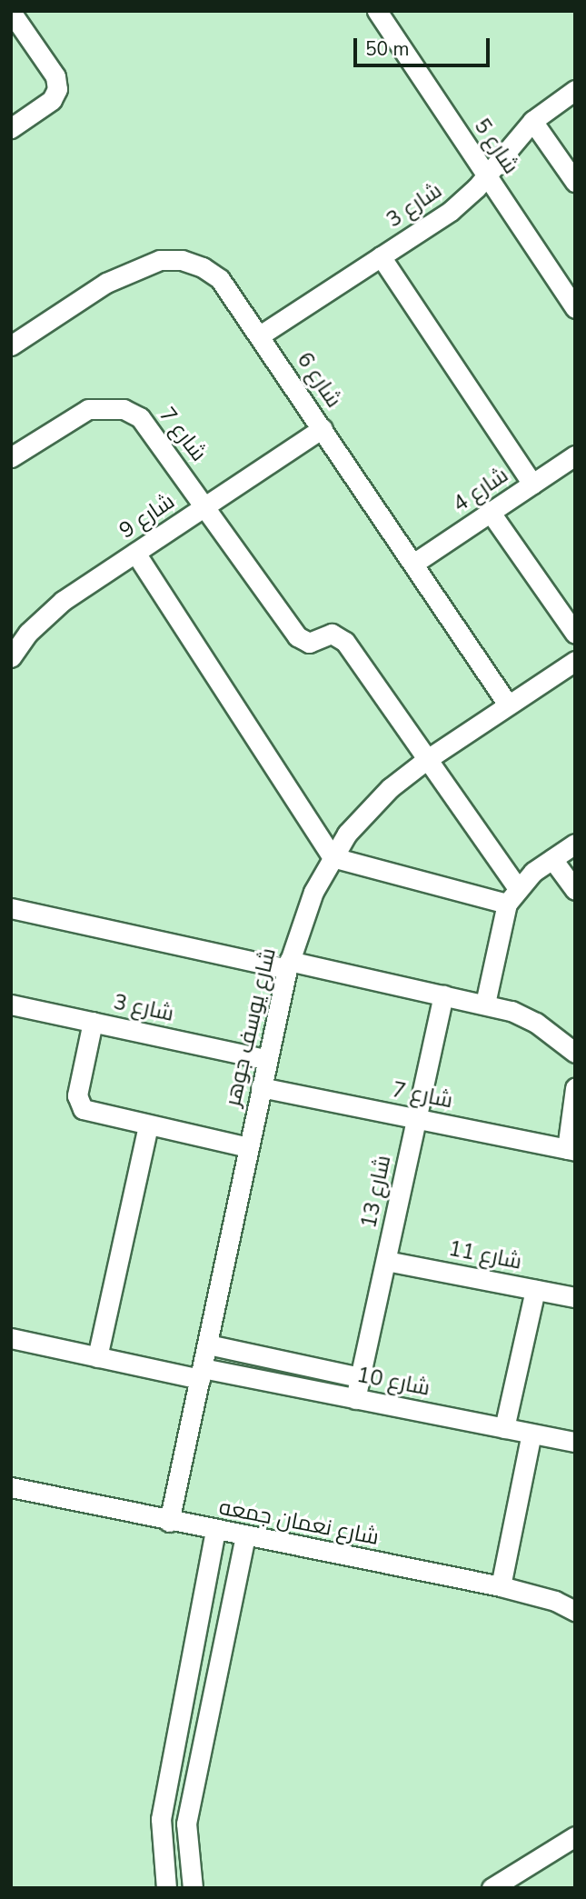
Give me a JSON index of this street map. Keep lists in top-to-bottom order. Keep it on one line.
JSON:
{"streets":{"street":["شارع 5","شارع 3","شارع 6","شارع 7","شارع 4","شارع 9","شارع يوسف جوهر","شارع 13","شارع 11","شارع 10","شارع نعمان جمعه"]},"crossings":[["شارع 5","شارع 3"],["شارع 3","شارع 6"],["شارع 3","شارع يوسف جوهر"],["شارع 6","شارع 4"],["شارع 6","شارع 9"],["شارع 6","شارع يوسف جوهر"],["شارع 7","شارع 9"],["شارع 7","شارع يوسف جوهر"],["شارع 7","شارع 13"],["شارع يوسف جوهر","شارع 10"],["شارع يوسف جوهر","شارع نعمان جمعه"],["شارع 13","شارع 11"],["شارع 13","شارع 10"]],"scale_bar":"50 m"}
